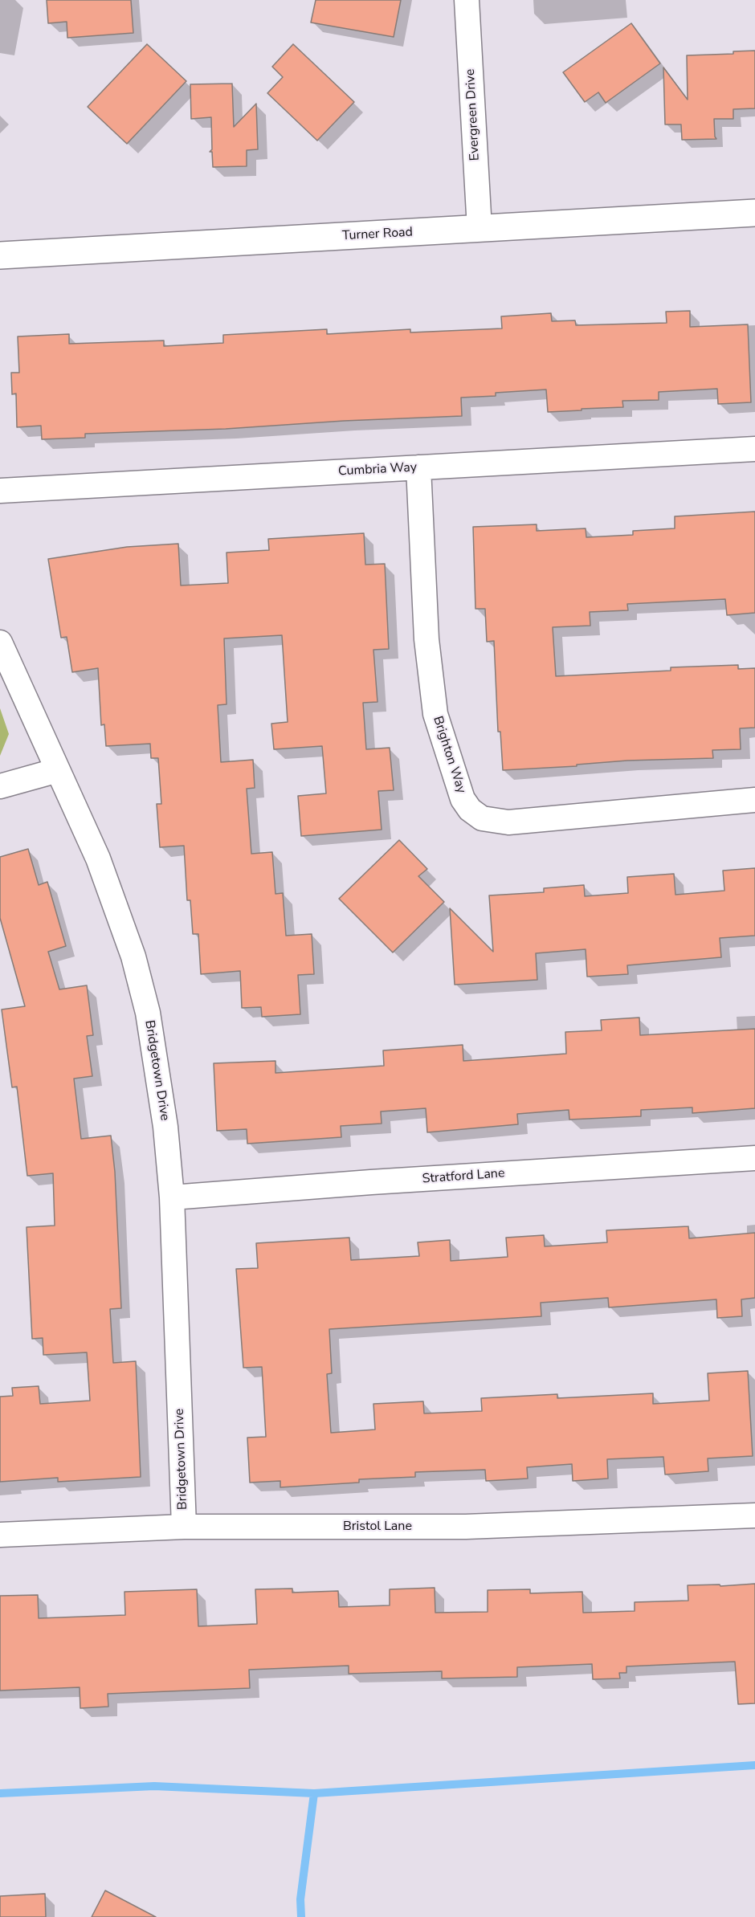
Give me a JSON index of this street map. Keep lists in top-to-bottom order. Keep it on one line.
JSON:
{"streets":{"main road":["Turner Road"],"street":["Evergreen Drive","Cumbria Way","Brighton Way","Bridgetown Drive","Stratford Lane","Bristol Lane"]},"crossings":[["Evergreen Drive","Turner Road"],["Cumbria Way","Brighton Way"],["Bridgetown Drive","Stratford Lane"],["Bridgetown Drive","Bristol Lane"]]}
